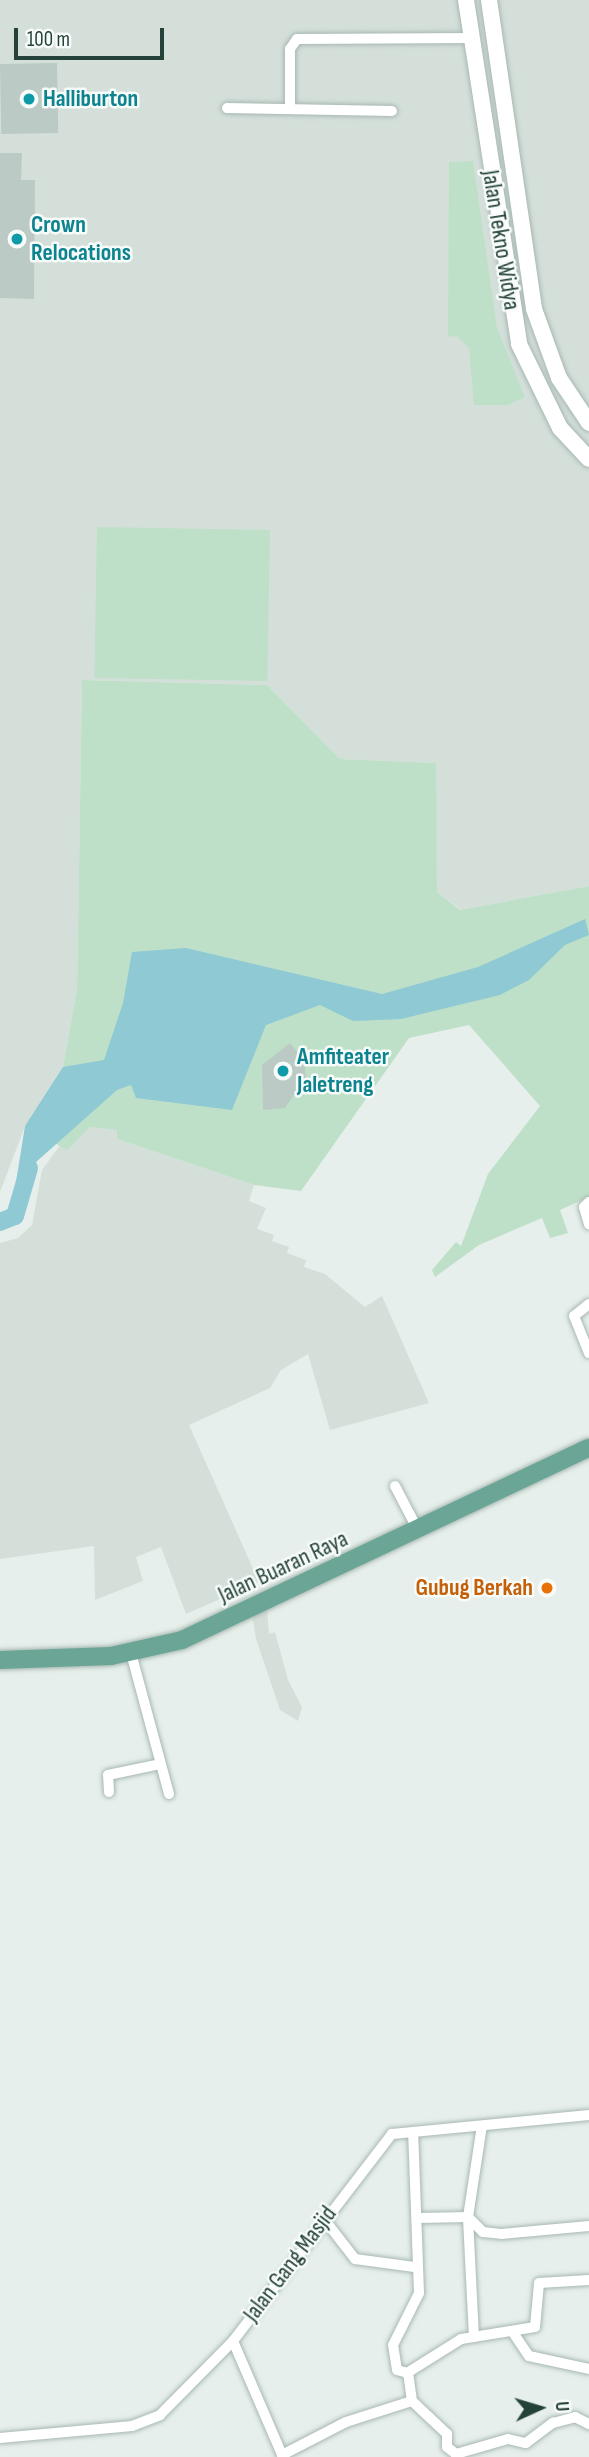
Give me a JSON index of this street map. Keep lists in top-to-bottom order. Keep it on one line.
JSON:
{"streets":{"main road":["Jalan Tekno Widya","Jalan Buaran Raya"],"street":["Jalan Gang Masjid"]},"places":["Halliburton","Crown Relocations","Amfiteater Jaletreng","Gubug Berkah"],"scale_bar":"100 m","north":"right"}
